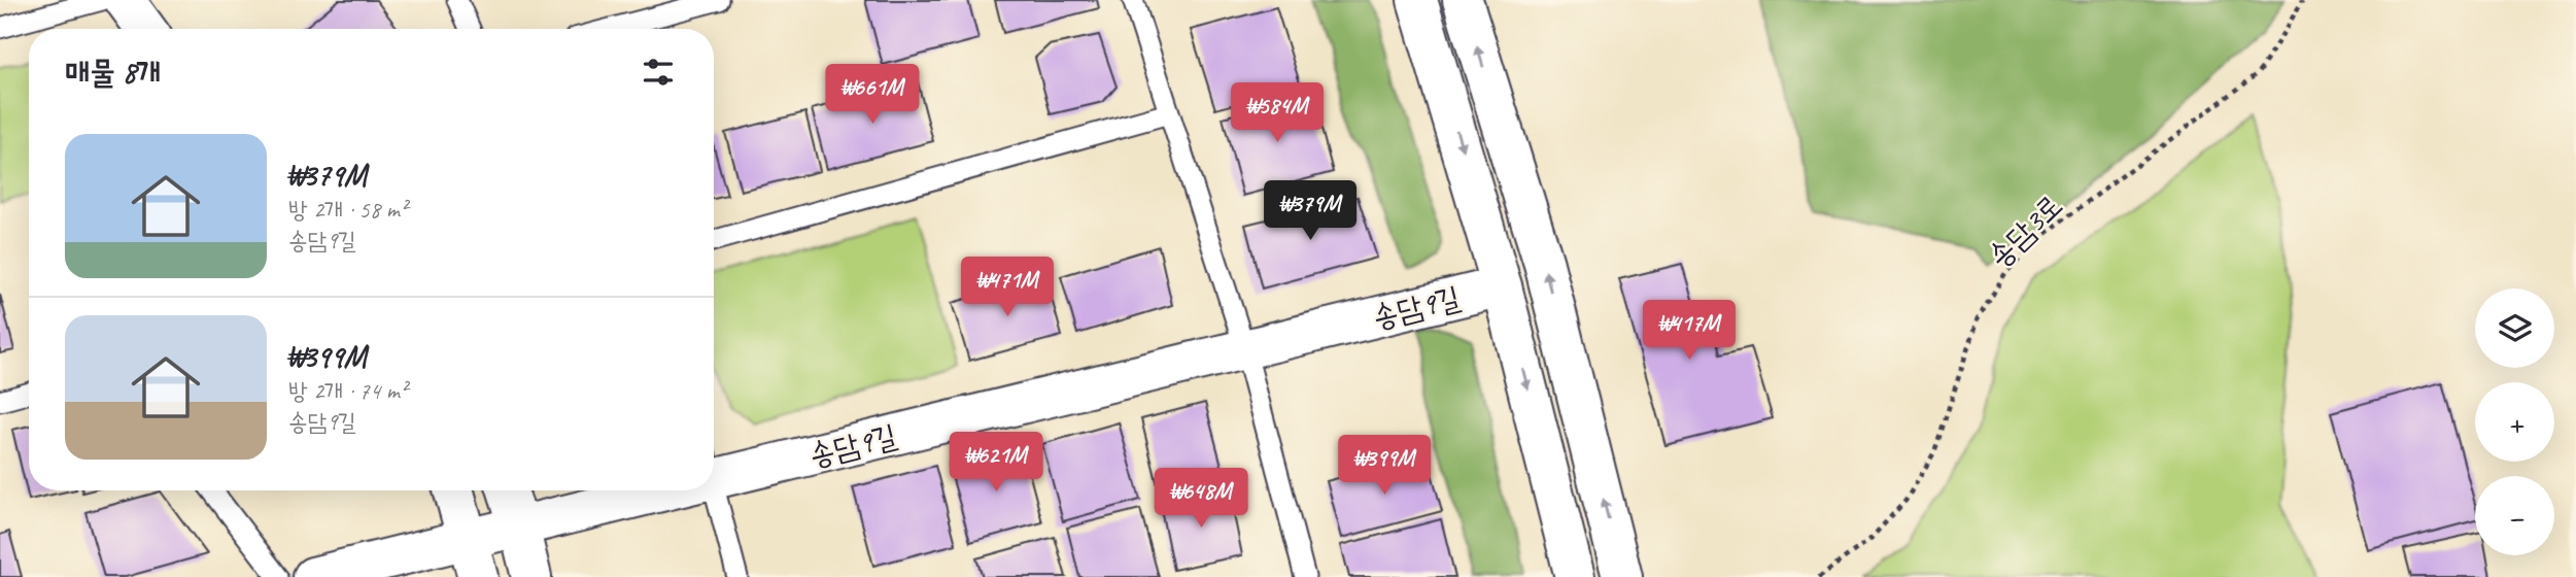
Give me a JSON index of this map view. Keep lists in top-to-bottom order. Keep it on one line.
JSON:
{"streets":{"street":["송담9길"],"path":["송담3로"]},"page":{"heading":"매물 8개","price":["₩661M","₩584M","₩379M","₩471M","₩417M","₩621M","₩399M","₩648M"],"list":[{"name":"₩379M","note":"방 2개 · 58 m² · 송담9길"},{"name":"₩399M","note":"방 2개 · 74 m² · 송담9길"}],"map_buttons":["+","−"]}}
